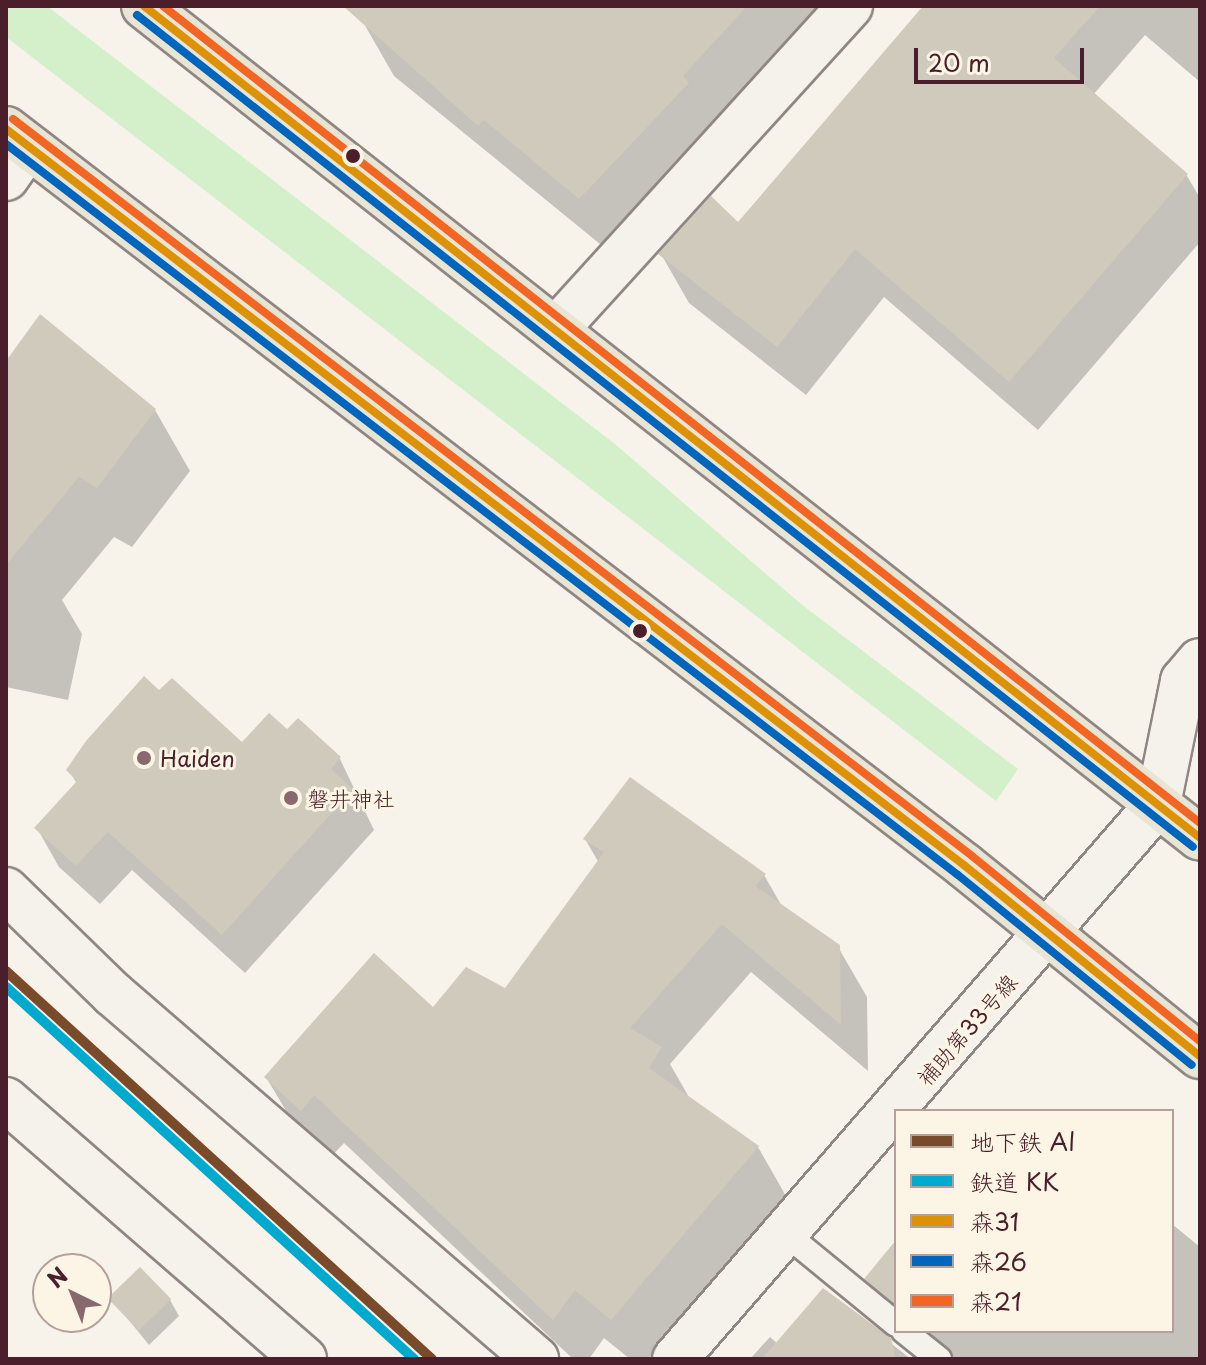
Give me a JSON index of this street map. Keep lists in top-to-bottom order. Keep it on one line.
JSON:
{"streets":{"street":["補助第33号線"]},"places":["Haiden","磐井神社"],"lines":["transit line 森31","transit line 森21","transit line 森26","metro line Al","rail line KK"],"legend":["地下鉄 Al","鉄道 KK","森31","森26","森21"],"scale_bar":"20 m","north":"top left"}
